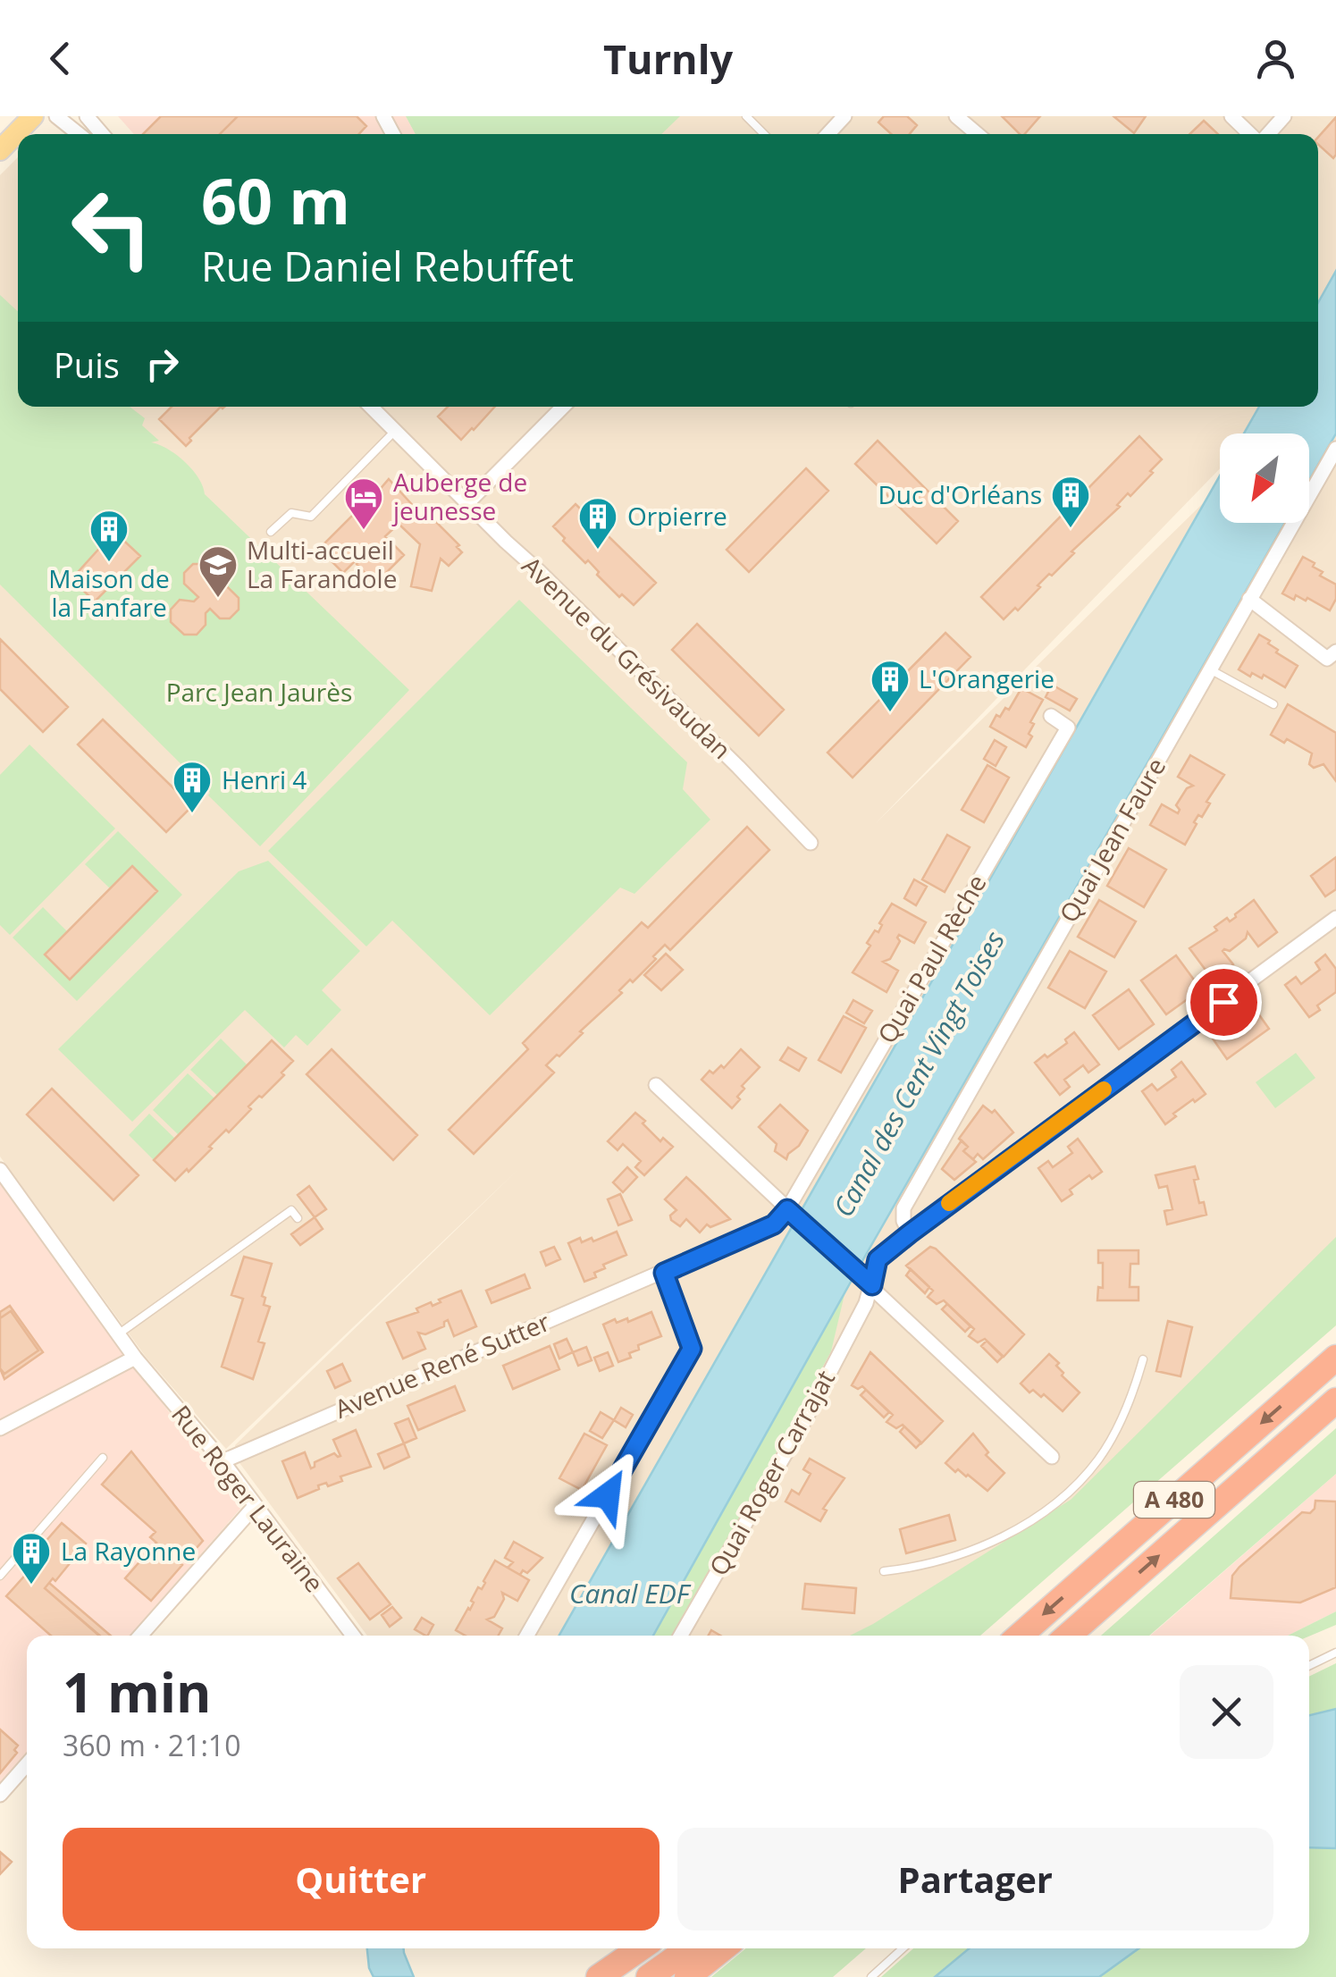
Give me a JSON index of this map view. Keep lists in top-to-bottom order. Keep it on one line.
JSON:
{"streets":{"highway":["A 480"],"street":["Avenue du Grésivaudan","Quai Jean Faure","Quai Paul Rèche","Avenue René Sutter","Quai Roger Carrajat","Rue Roger Lauraine"]},"crossings":[["Quai Jean Faure","Quai Roger Carrajat"],["Quai Paul Rèche","Avenue René Sutter"],["Avenue René Sutter","Rue Roger Lauraine"]],"water":["Canal des Cent Vingt Toises","Canal EDF"],"parks":["Parc Jean Jaurès"],"places":{"building":["Duc d'Orléans","Orpierre","Maison de la Fanfare","L'Orangerie","Henri 4","La Rayonne"],"hotel":["Auberge de jeunesse"],"school or university":["Multi-accueil La Farandole"]},"north":"bottom left","page":{"header":"Turnly","turn":["60 m","Rue Daniel Rebuffet"],"then":"Puis","heading":["1 min","360 m · 21:10"],"buttons":["Quitter","Partager"]}}
